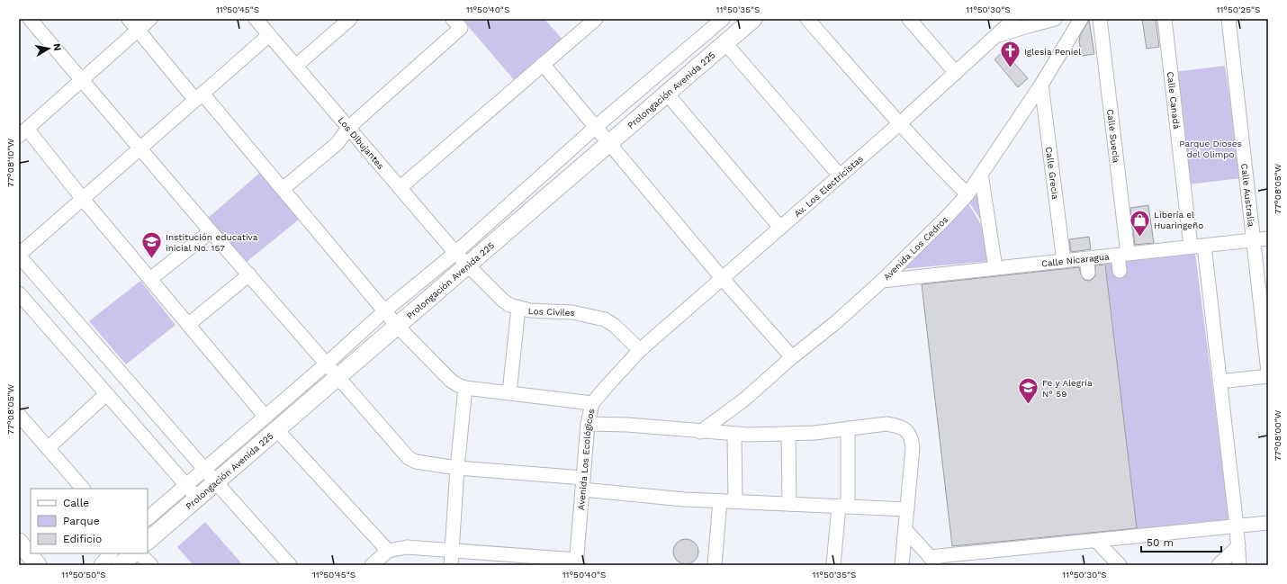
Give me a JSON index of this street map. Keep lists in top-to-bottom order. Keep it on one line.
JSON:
{"streets":{"main road":["Prolongación Avenida 225"],"street":["Calle Canadá","Calle Suecia","Los Dibujantes","Calle Grecia","Av. Los Electricistas","Calle Australia","Avenida Los Cedros","Calle Nicaragua","Los Civiles","Avenida Los Ecológicos"]},"crossings":[["Prolongación Avenida 225","Los Dibujantes"],["Prolongación Avenida 225","Los Civiles"],["Calle Canadá","Calle Nicaragua"],["Calle Suecia","Calle Nicaragua"],["Los Dibujantes","Los Civiles"],["Calle Grecia","Avenida Los Cedros"],["Calle Grecia","Calle Nicaragua"],["Av. Los Electricistas","Los Civiles"],["Av. Los Electricistas","Avenida Los Ecológicos"],["Calle Australia","Calle Nicaragua"],["Avenida Los Cedros","Calle Nicaragua"],["Los Civiles","Avenida Los Ecológicos"]],"parks":["Parque Dioses del Olimpo"],"places":{"church":["Iglesia Peniel"],"shop":["Libería el Huaringeño"],"school or university":["Institución educativa inicial No. 157","Fe y Alegría N° 59"]},"legend":["Calle","Parque","Edificio"],"scale_bar":"50 m","north":"right","coordinates":["11°50'45\"S","11°50'40\"S","11°50'35\"S","11°50'30\"S","11°50'25\"S","77°08'10\"W","77°08'05\"W","77°08'00\"W","11°50'50\"S"]}
